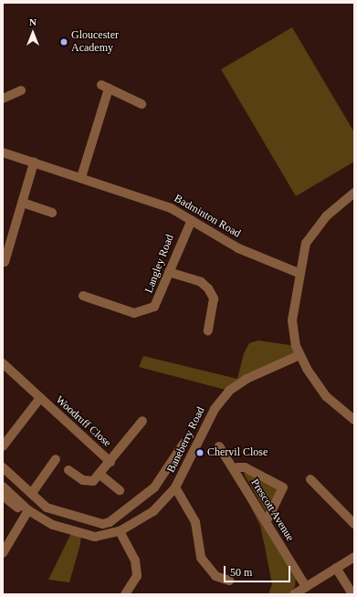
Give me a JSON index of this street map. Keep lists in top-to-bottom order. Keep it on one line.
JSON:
{"streets":{"street":["Badminton Road","Langley Road","Woodruff Close","Baneberry Road","Prescott Avenue"]},"crossings":[["Badminton Road","Langley Road"]],"places":["Gloucester Academy","Chervil Close"],"scale_bar":"50 m","north":"top"}
